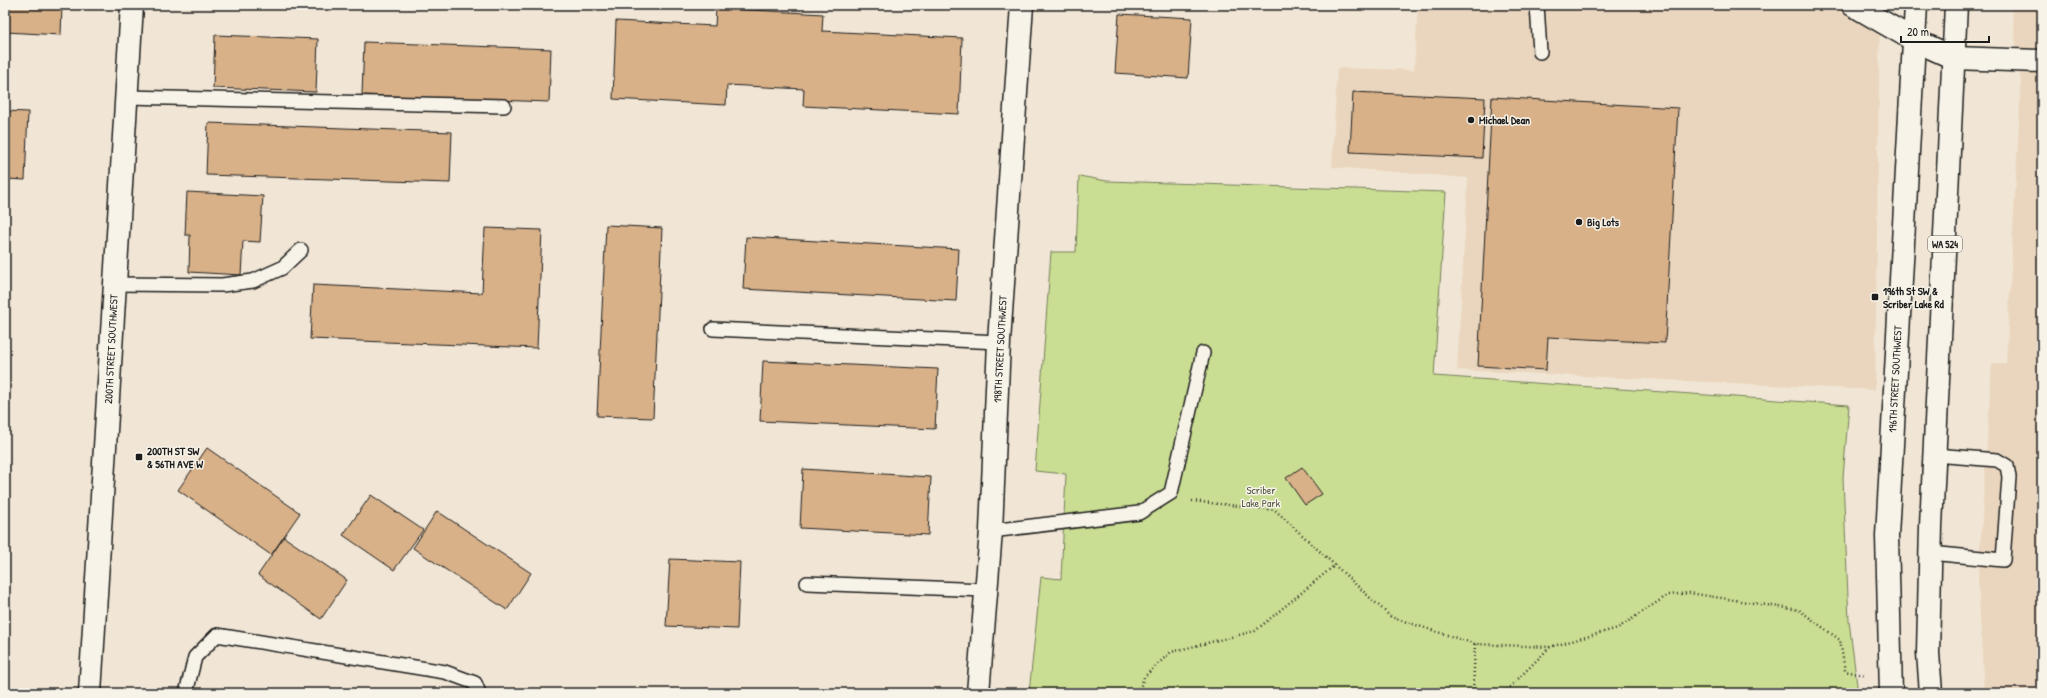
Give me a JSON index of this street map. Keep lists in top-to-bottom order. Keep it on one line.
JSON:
{"streets":{"street":["WA 524","200TH STREET SOUTHWEST","198TH STREET SOUTHWEST","196TH STREET SOUTHWEST"]},"parks":["Scriber Lake Park"],"places":{"other":["Michael Dean","Big Lots"],"transit":["196th St SW & Scriber Lake Rd","200TH ST SW & 56TH AVE W"]},"scale_bar":"20 m"}
